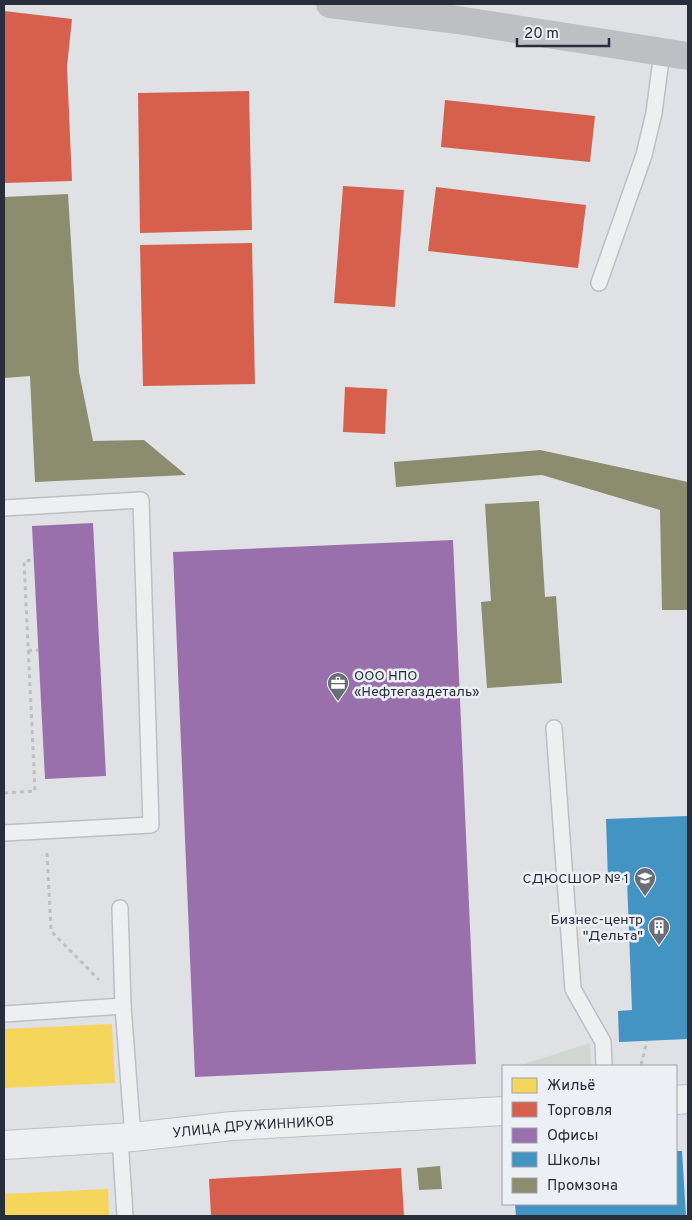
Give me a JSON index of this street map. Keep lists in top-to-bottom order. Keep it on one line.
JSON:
{"streets":{"street":["УЛИЦА ДРУЖИННИКОВ"]},"places":{"office":["ООО НПО «Нефтегаздеталь»"],"school or university":["СДЮСШОР № 1"],"building":["Бизнес-центр \"Дельта\""]},"legend":["Жильё","Торговля","Офисы","Школы","Промзона"],"scale_bar":"20 m"}
